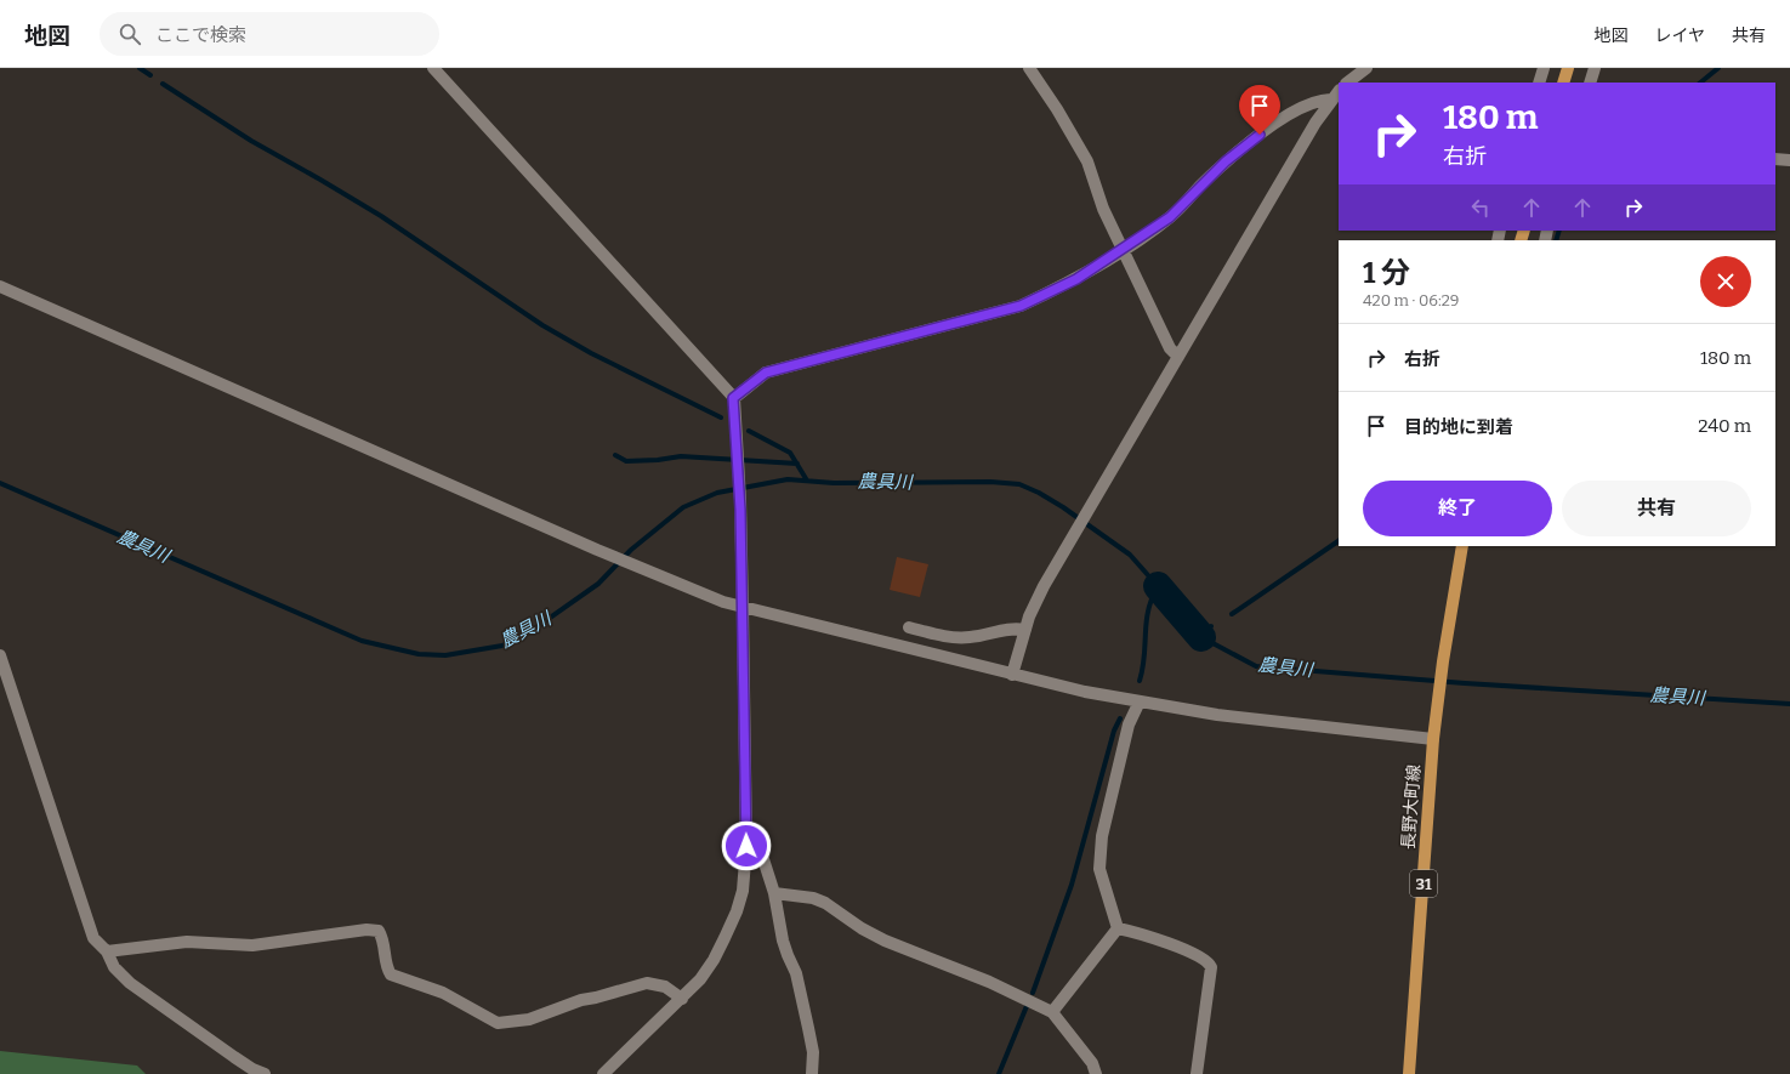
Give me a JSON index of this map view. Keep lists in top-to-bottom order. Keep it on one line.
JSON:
{"streets":{"main road":["長野大町線","31"]},"water":["農具川"],"page":{"header":"地図","search":"ここで検索","nav":["地図","レイヤ","共有"],"turn":["180 m","右折"],"heading":["1 分","420 m · 06:29"],"list":[{"name":"右折","value":"180 m"},{"name":"目的地に到着","value":"240 m"}],"buttons":["終了","共有"]}}
